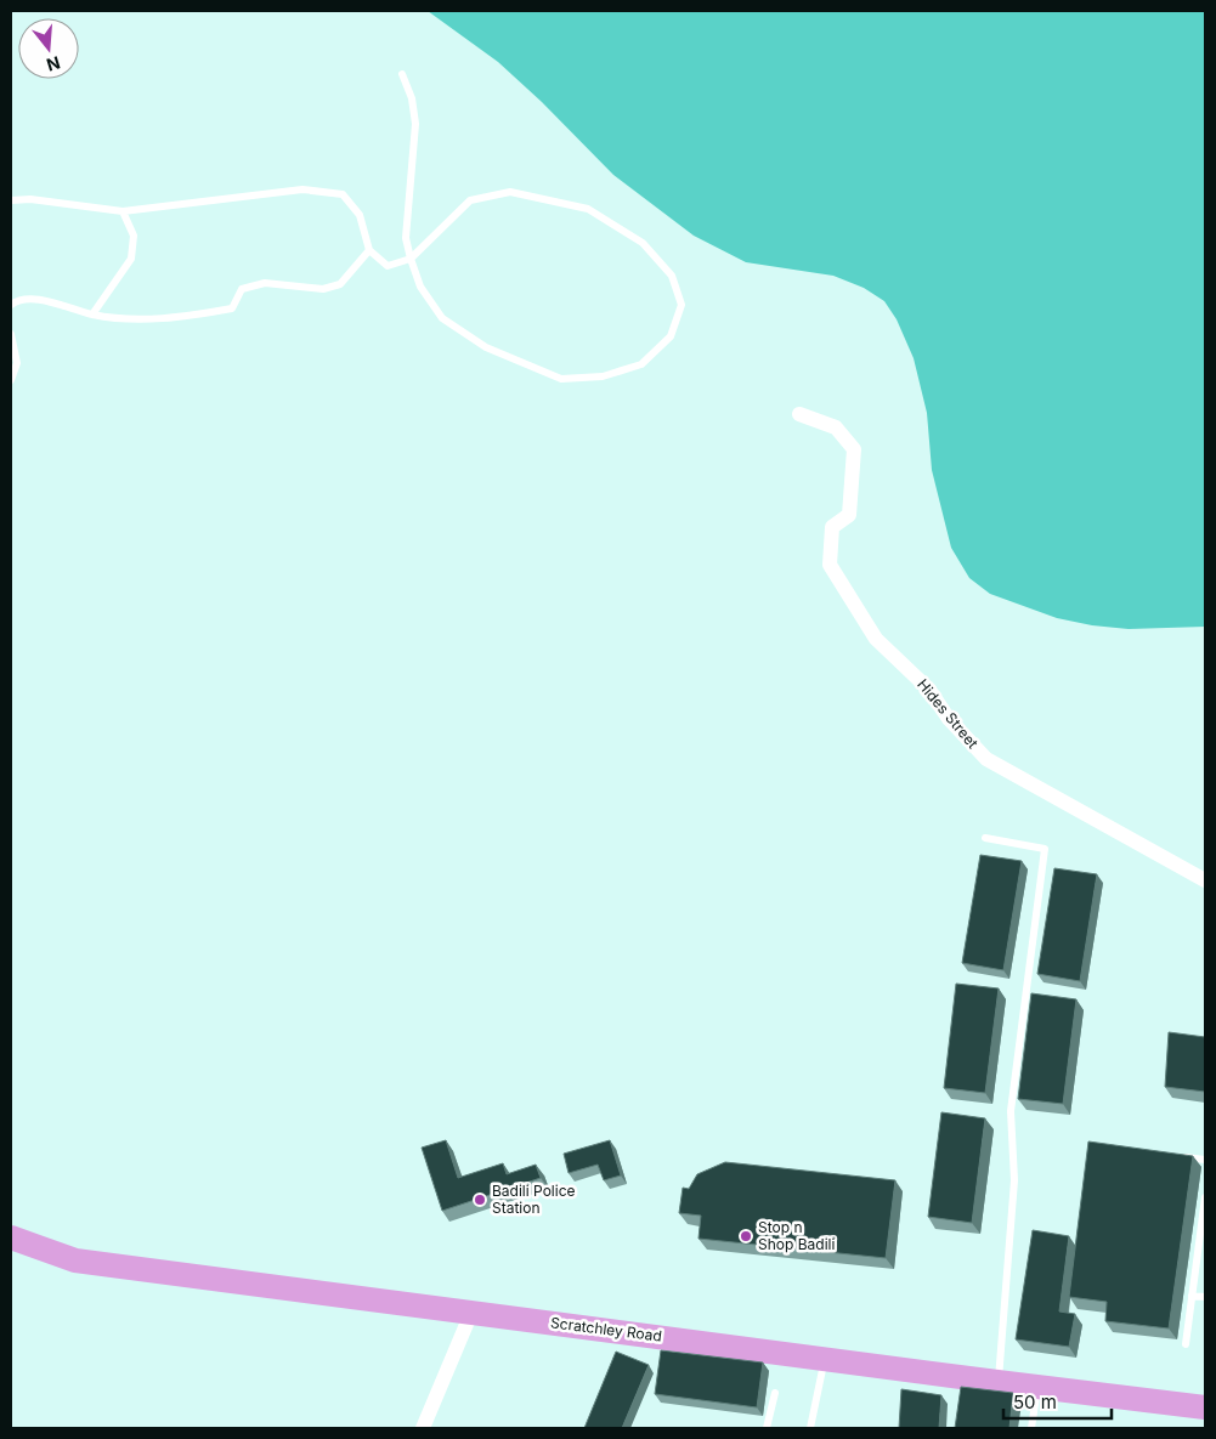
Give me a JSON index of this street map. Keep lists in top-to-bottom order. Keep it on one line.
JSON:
{"streets":{"main road":["Scratchley Road"],"street":["Hides Street"]},"places":["Badili Police Station","Stop n Shop Badili"],"scale_bar":"50 m","north":"bottom"}
